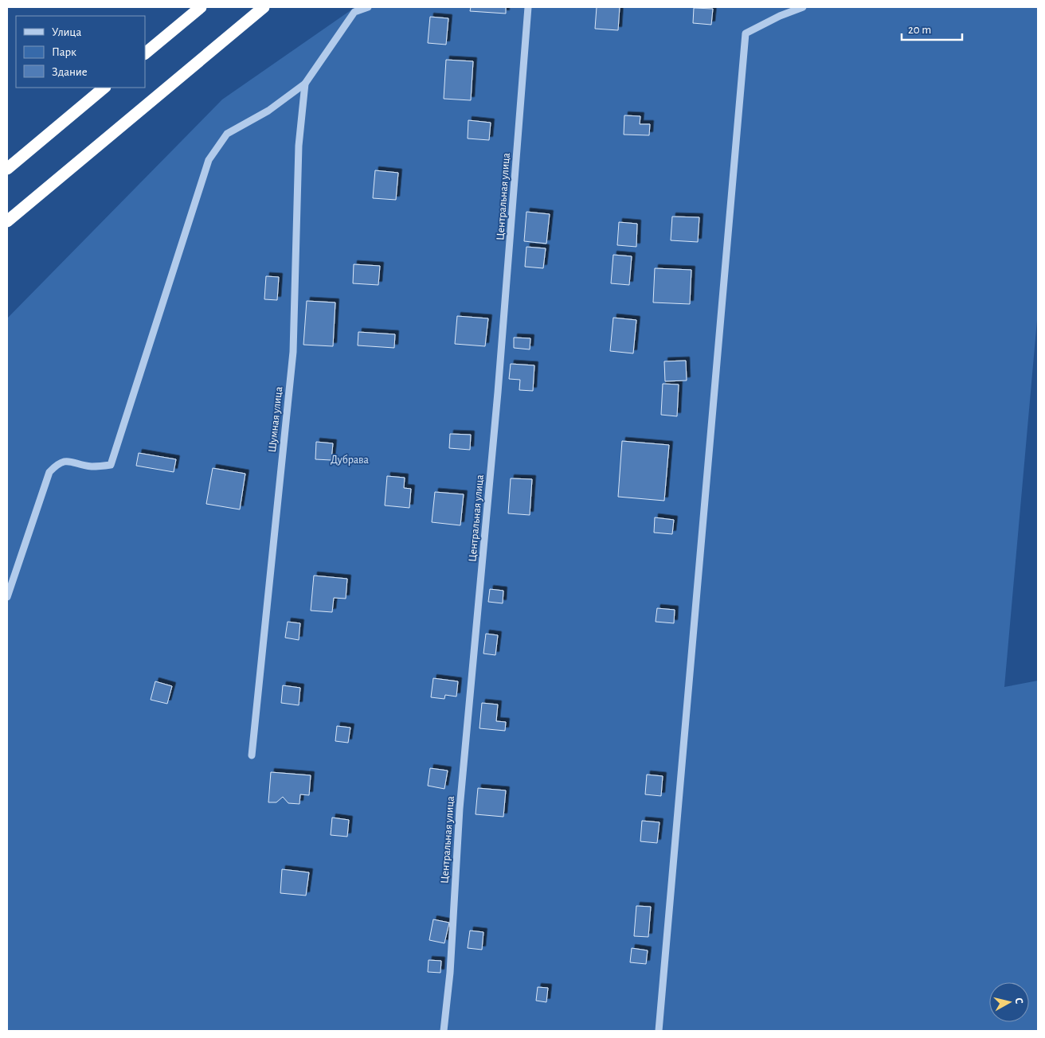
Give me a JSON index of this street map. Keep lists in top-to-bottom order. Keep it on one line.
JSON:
{"streets":{"street":["Центральная улица","Шумная улица"]},"parks":["Дубрава"],"legend":["Улица","Парк","Здание"],"scale_bar":"20 m","north":"right"}
